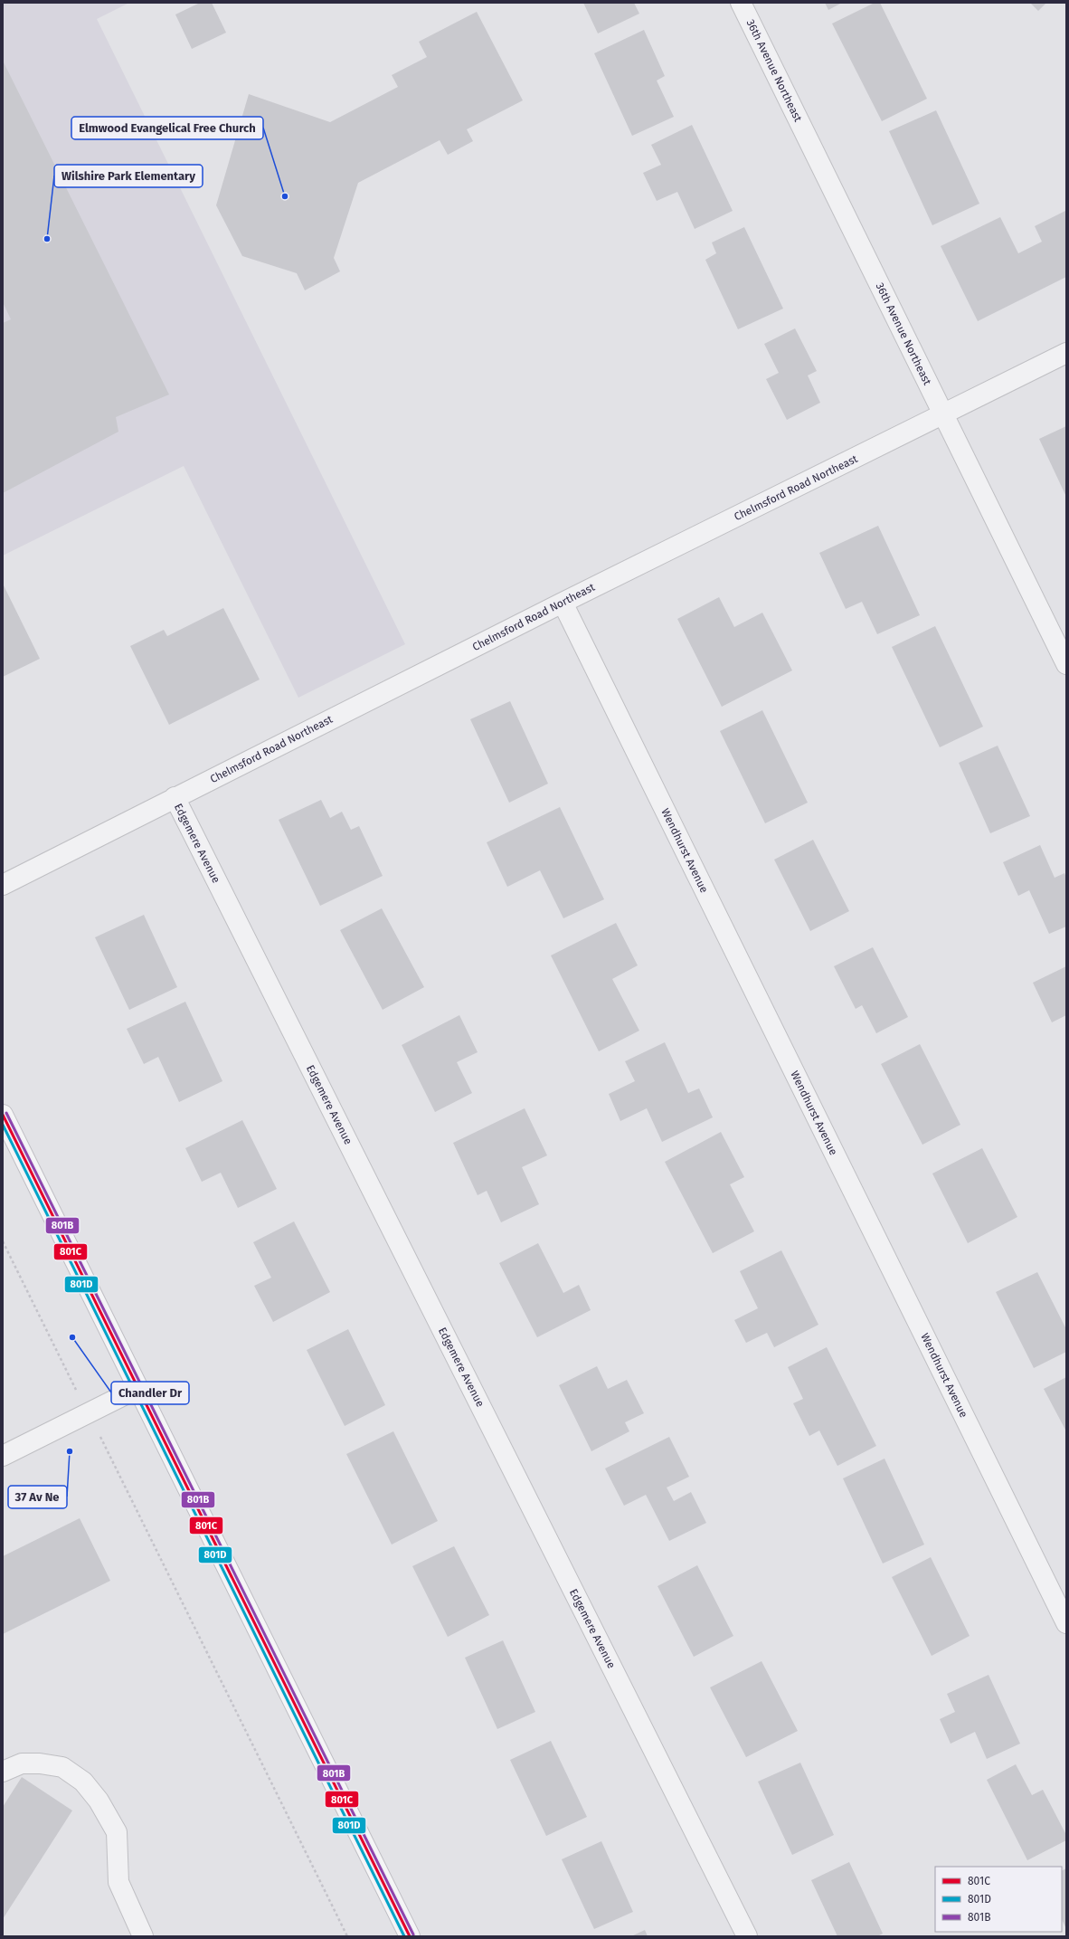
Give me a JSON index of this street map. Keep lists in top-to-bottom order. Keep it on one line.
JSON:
{"streets":{"street":["36th Avenue Northeast","Chelmsford Road Northeast","Edgemere Avenue","Wendhurst Avenue"]},"crossings":[["36th Avenue Northeast","Chelmsford Road Northeast"],["Chelmsford Road Northeast","Edgemere Avenue"],["Chelmsford Road Northeast","Wendhurst Avenue"]],"places":["Elmwood Evangelical Free Church","Wilshire Park Elementary","Chandler Dr","37 Av Ne"],"lines":["transit line 801B","transit line 801C","transit line 801D"],"legend":["801C","801D","801B"]}
